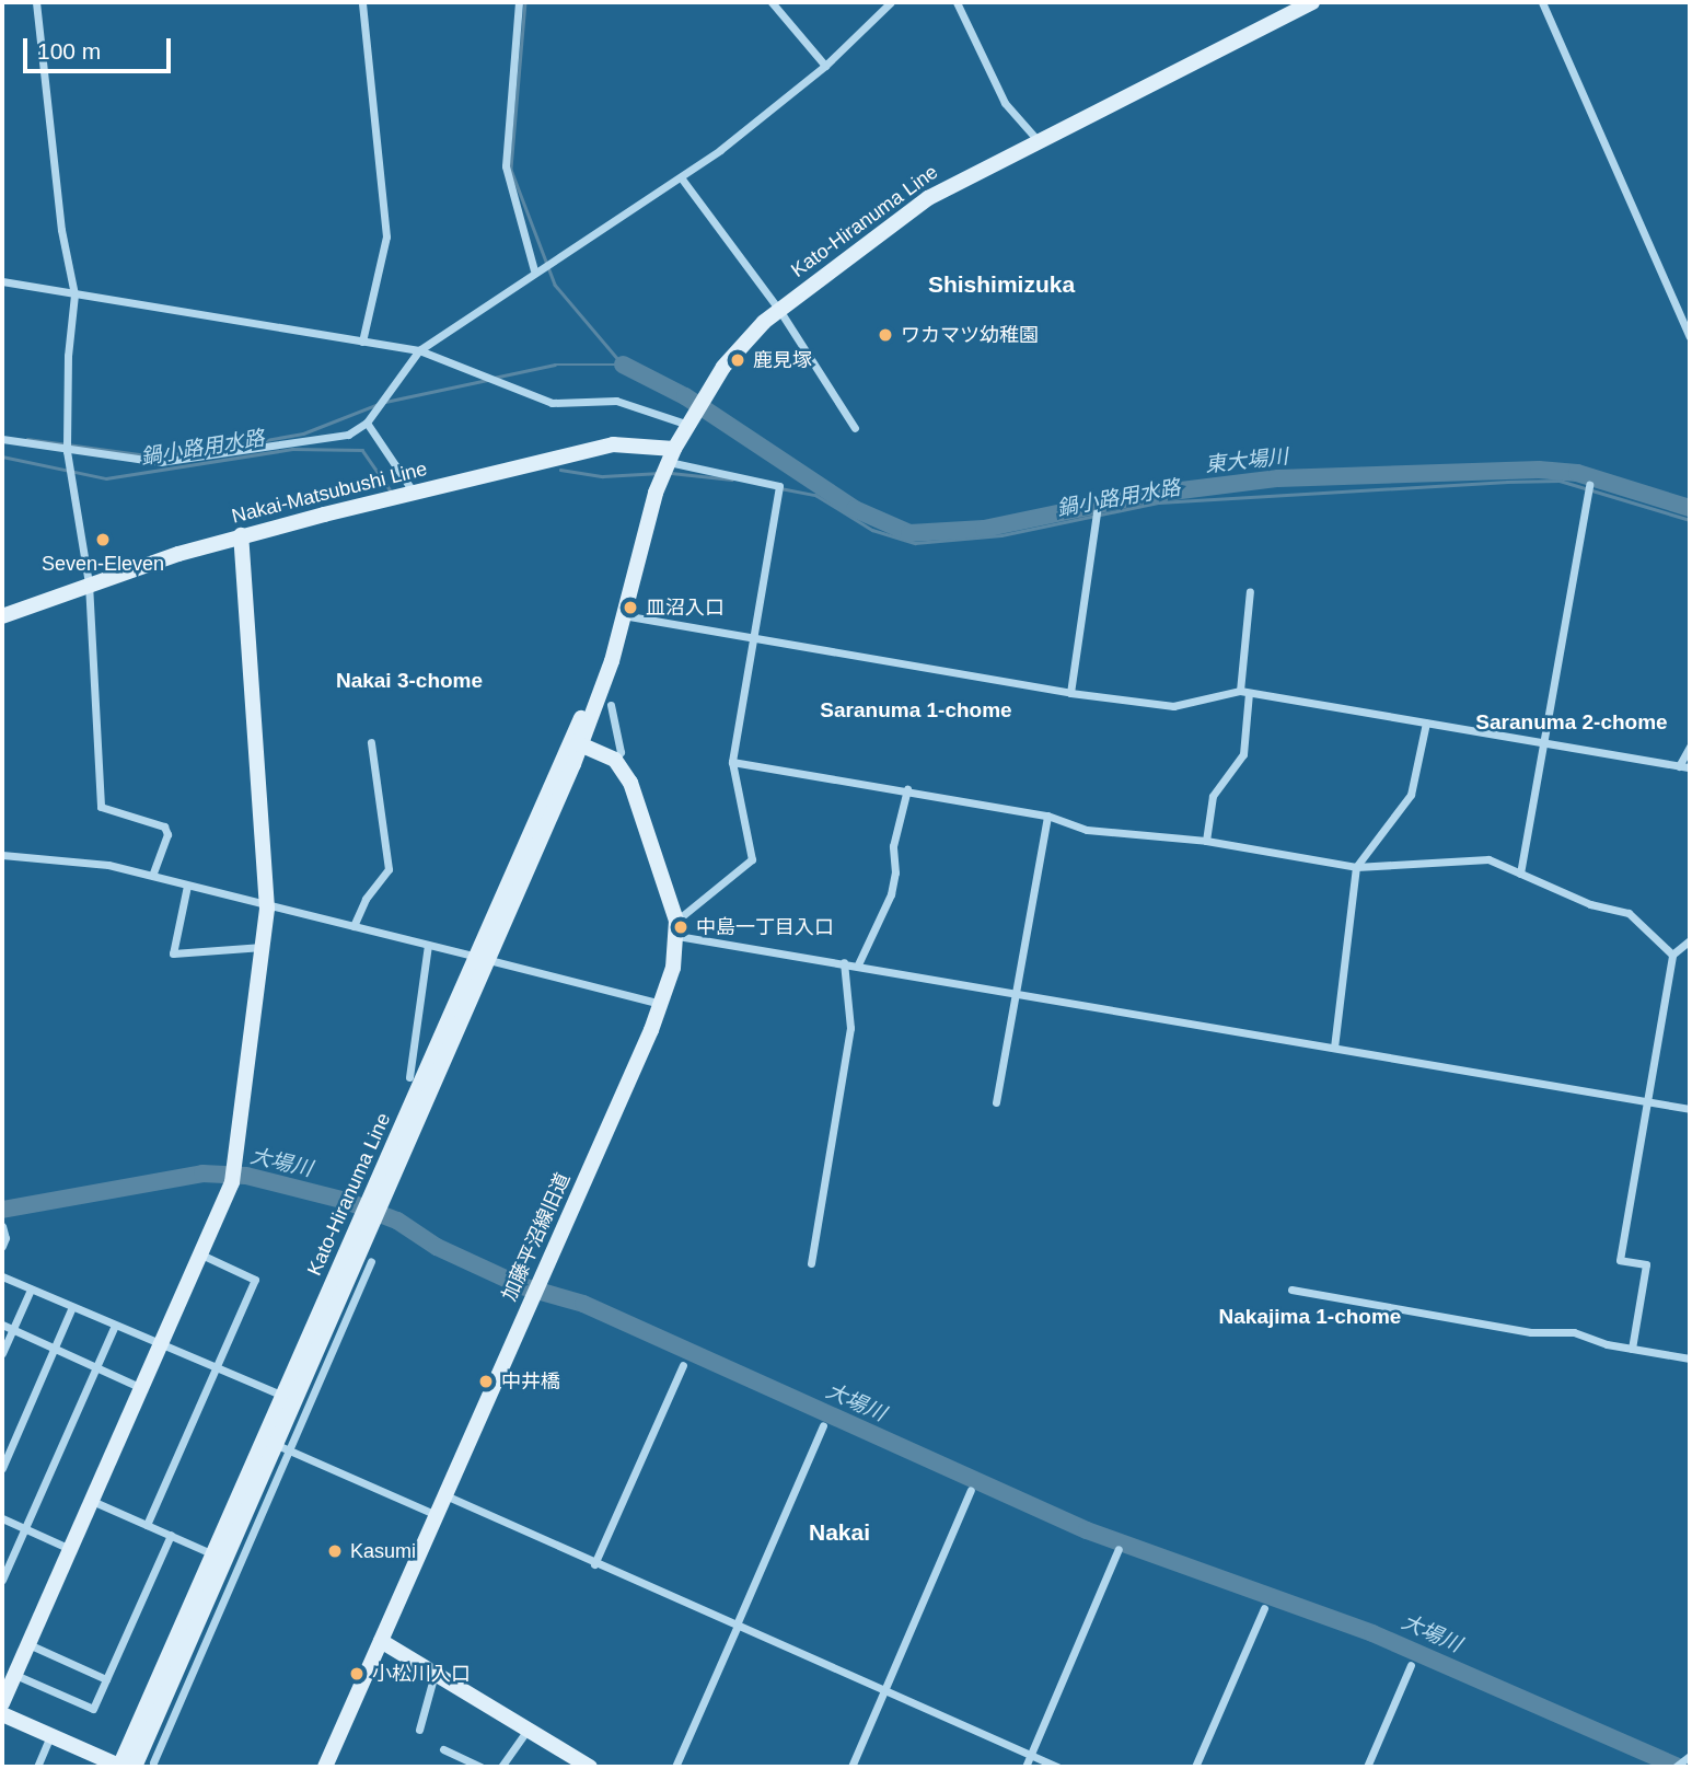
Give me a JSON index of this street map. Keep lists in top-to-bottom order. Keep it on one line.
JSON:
{"streets":{"main road":["Kato-Hiranuma Line","Nakai-Matsubushi Line","加藤平沼線旧道"]},"crossings":[["Kato-Hiranuma Line","Nakai-Matsubushi Line"]],"districts":["Shishimizuka","Nakai 3-chome","Saranuma 1-chome","Saranuma 2-chome","Nakajima 1-chome","Nakai"],"water":["鍋小路用水路","東大場川","大場川"],"places":["ワカマツ幼稚園","鹿見塚","Seven-Eleven","皿沼入口","中島一丁目入口","中井橋","Kasumi","小松川入口"],"scale_bar":"100 m"}
